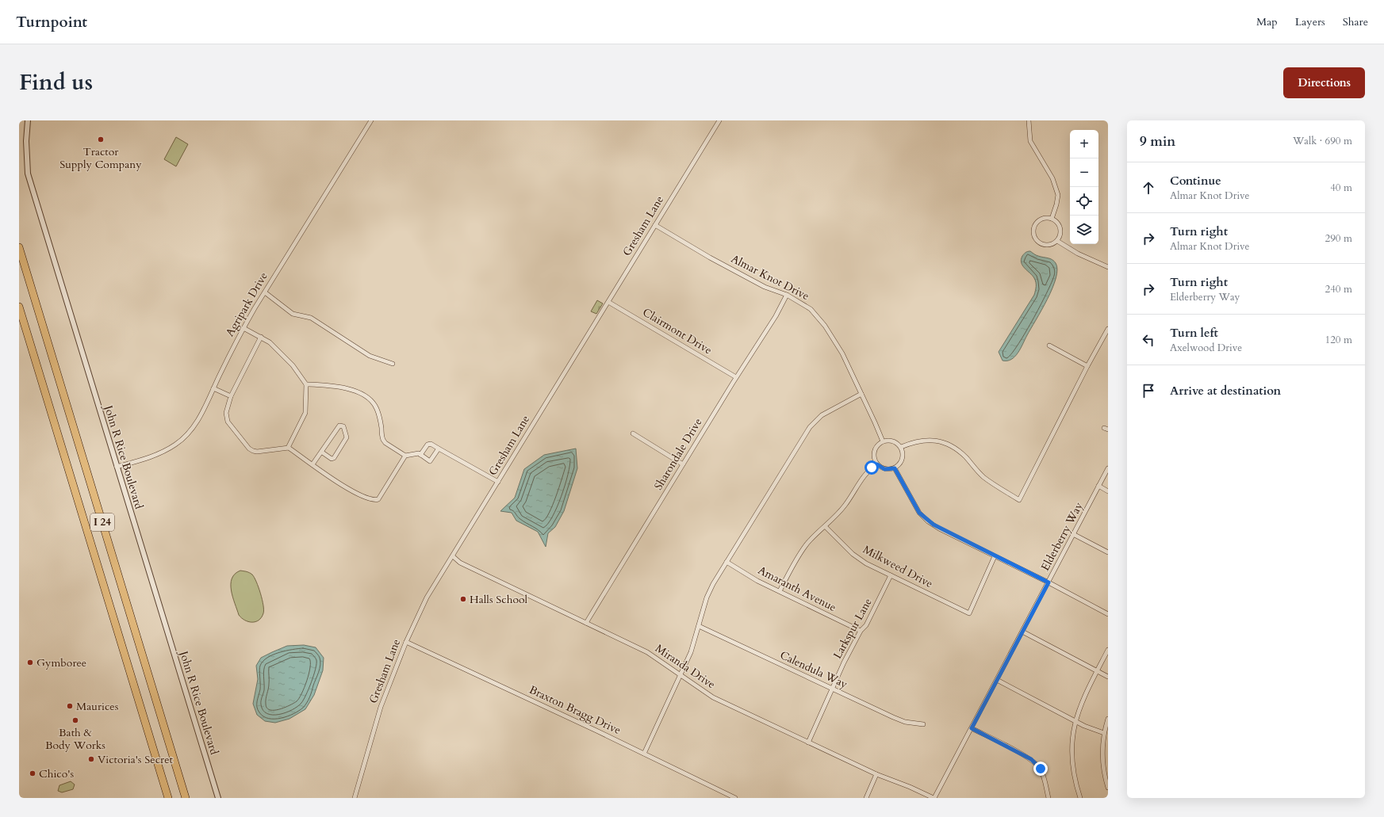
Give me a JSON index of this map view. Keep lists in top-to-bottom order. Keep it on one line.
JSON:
{"streets":{"highway":["I 24"],"street":["Gresham Lane","Almar Knot Drive","Agripark Drive","Clairmont Drive","Sharondale Drive","John R Rice Boulevard","Elderberry Way","Milkweed Drive","Amaranth Avenue","Larkspur Lane","Miranda Drive","Calendula Way","Braxton Bragg Drive"]},"crossings":[["Gresham Lane","Almar Knot Drive"],["Gresham Lane","Clairmont Drive"],["Gresham Lane","Miranda Drive"],["Gresham Lane","Braxton Bragg Drive"],["Almar Knot Drive","Sharondale Drive"],["Agripark Drive","John R Rice Boulevard"],["Clairmont Drive","Sharondale Drive"],["Sharondale Drive","Miranda Drive"],["Elderberry Way","Miranda Drive"],["Milkweed Drive","Larkspur Lane"],["Amaranth Avenue","Larkspur Lane"],["Larkspur Lane","Miranda Drive"],["Larkspur Lane","Calendula Way"]],"places":["Tractor Supply Company","Halls School","Gymboree","Maurices","Bath & Body Works","Victoria's Secret","Chico's"],"page":{"header":"Turnpoint","nav":["Map","Layers","Share"],"title":"Find us","buttons":"Directions","heading":["9 min","Walk · 690 m"],"map_buttons":["+","−"],"list":[["Continue","Almar Knot Drive","40 m"],["Turn right","Almar Knot Drive","290 m"],["Turn right","Elderberry Way","240 m"],["Turn left","Axelwood Drive","120 m"],"Arrive at destination"]}}
